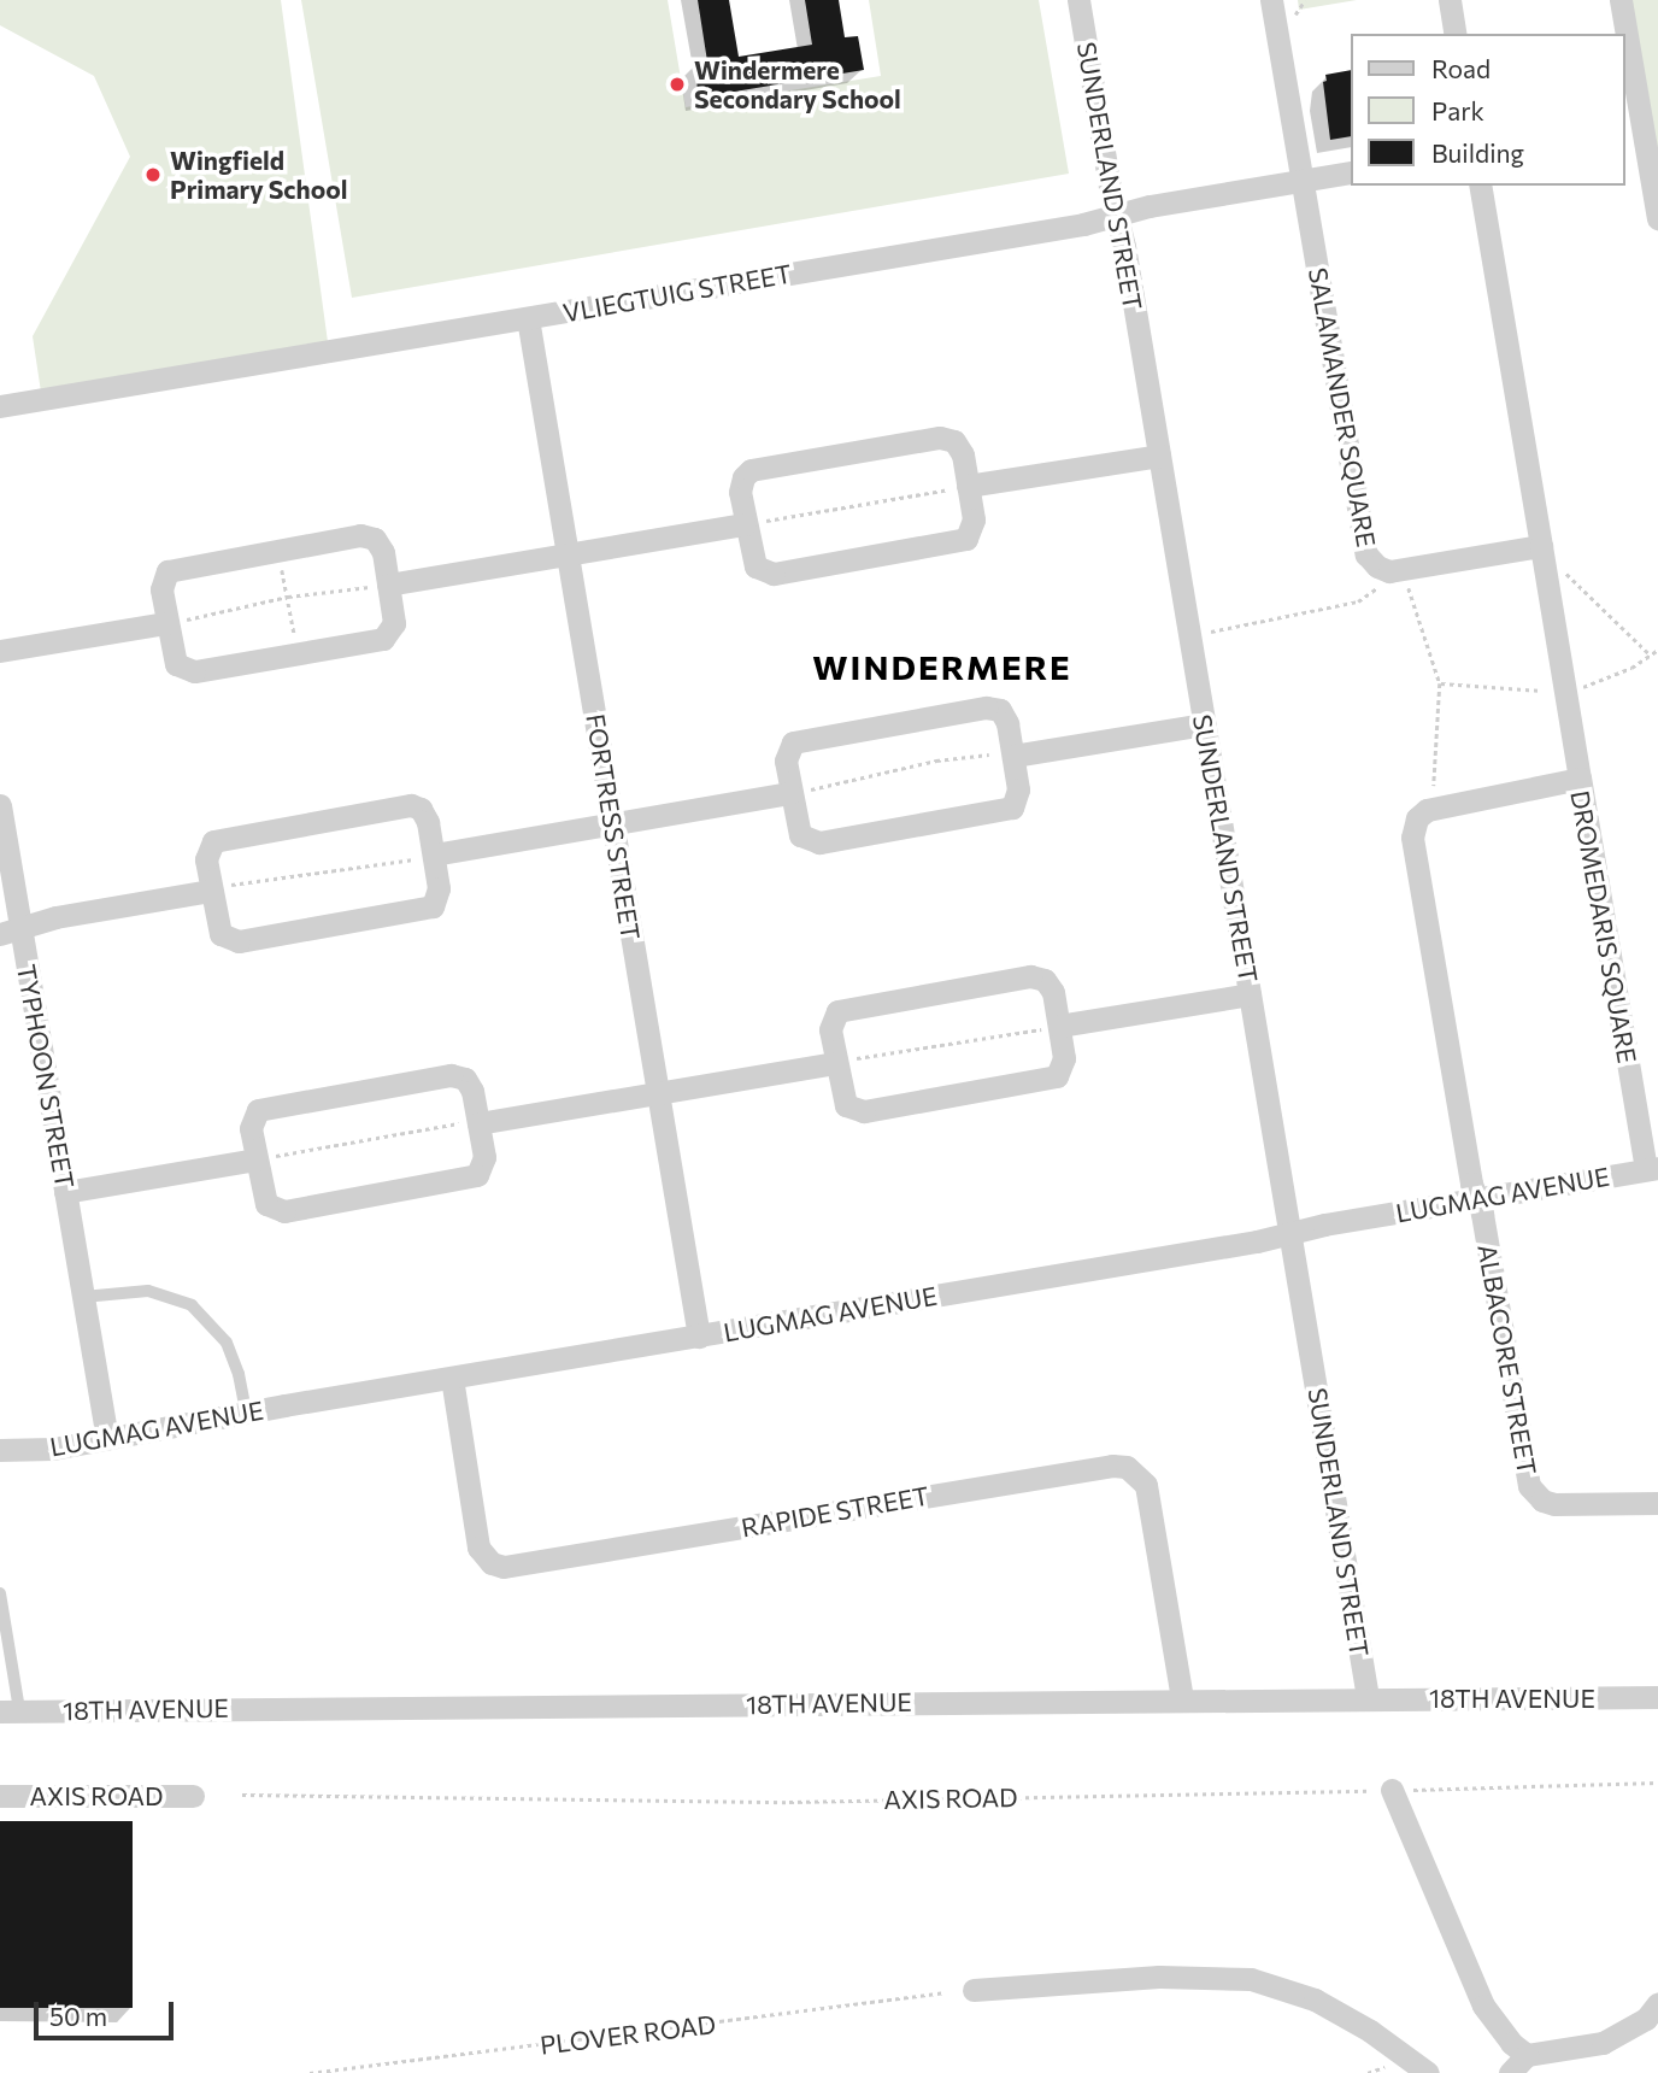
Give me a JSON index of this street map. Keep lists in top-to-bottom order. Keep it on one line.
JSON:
{"streets":{"street":["SUNDERLAND STREET","VLIEGTUIG STREET","SALAMANDER SQUARE","FORTRESS STREET","DROMEDARIS SQUARE","TYPHOON STREET","LUGMAG AVENUE","ALBACORE STREET","RAPIDE STREET","18TH AVENUE","AXIS ROAD"],"path":["PLOVER ROAD"]},"crossings":[["SUNDERLAND STREET","VLIEGTUIG STREET"],["SUNDERLAND STREET","LUGMAG AVENUE"],["SUNDERLAND STREET","18TH AVENUE"],["VLIEGTUIG STREET","SALAMANDER SQUARE"],["VLIEGTUIG STREET","FORTRESS STREET"],["FORTRESS STREET","LUGMAG AVENUE"],["DROMEDARIS SQUARE","LUGMAG AVENUE"],["TYPHOON STREET","LUGMAG AVENUE"],["LUGMAG AVENUE","ALBACORE STREET"],["LUGMAG AVENUE","RAPIDE STREET"],["RAPIDE STREET","18TH AVENUE"]],"districts":["WINDERMERE"],"places":["Windermere Secondary School","Wingfield Primary School"],"legend":["Road","Park","Building"],"scale_bar":"50 m"}
